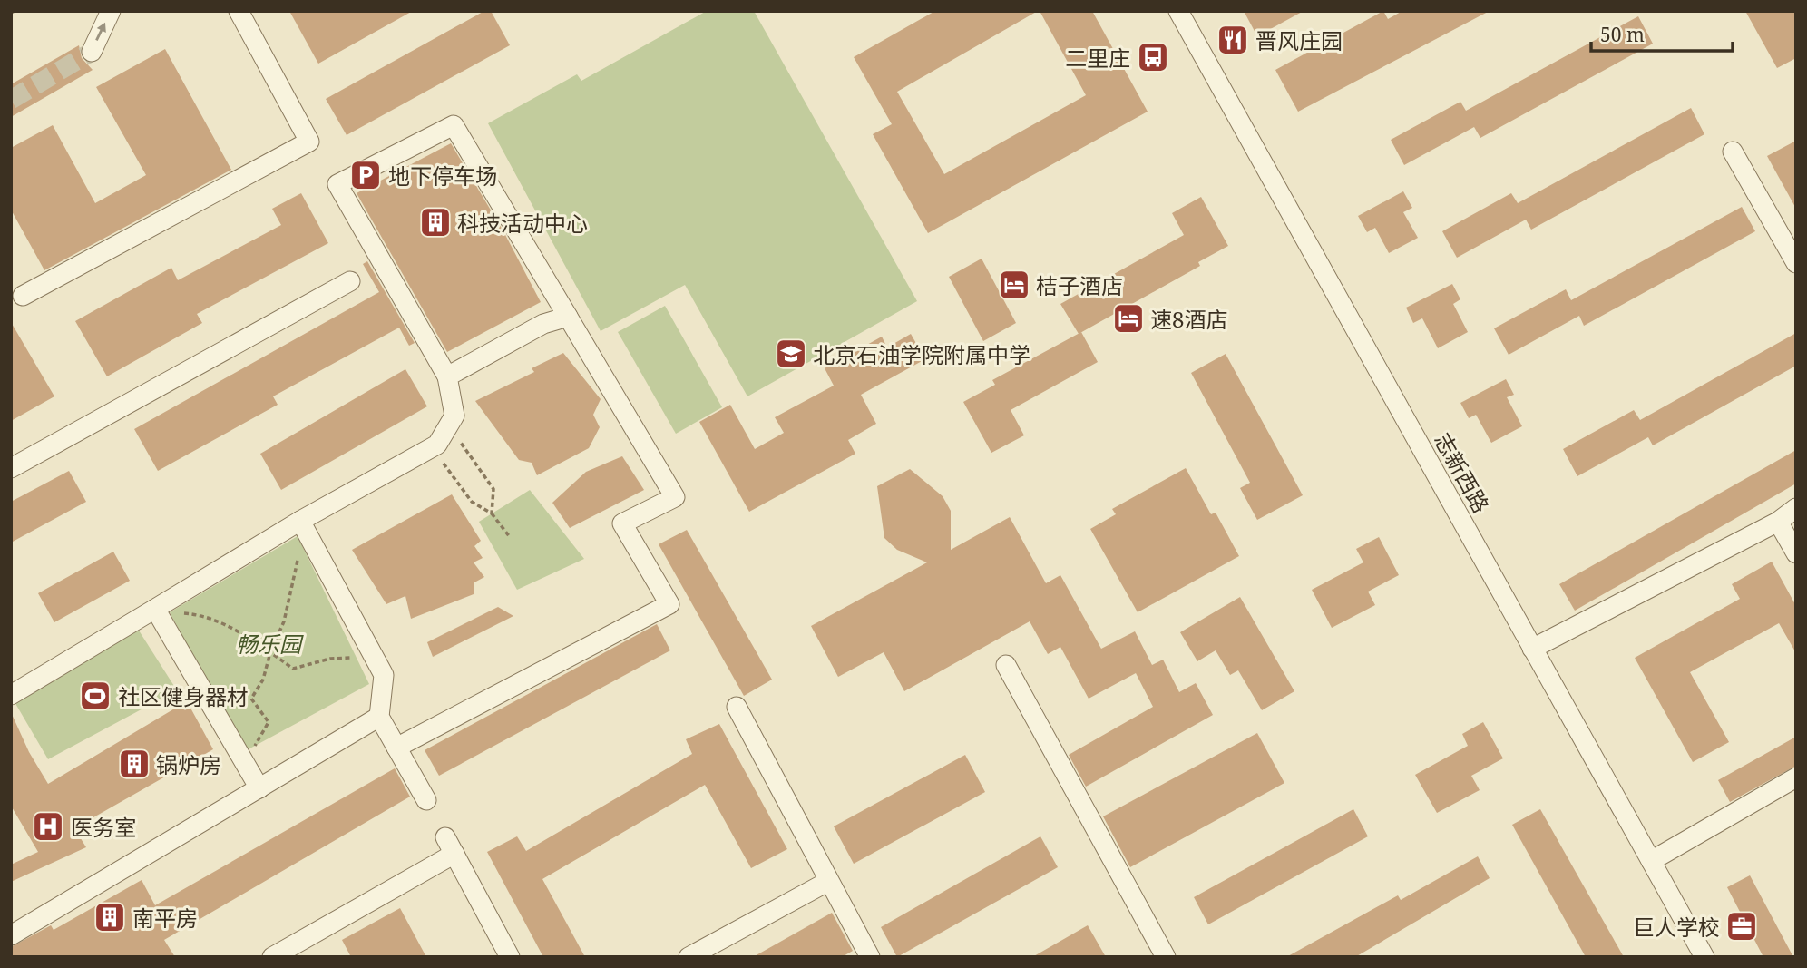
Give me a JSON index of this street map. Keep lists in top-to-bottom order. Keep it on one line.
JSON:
{"streets":{"street":["志新西路"]},"parks":["畅乐园"],"places":{"restaurant":["晋风庄园"],"bus stop":["二里庄"],"parking":["地下停车场"],"building":["科技活动中心","锅炉房","南平房"],"hotel":["桔子酒店","速8酒店"],"school or university":["北京石油学院附属中学"],"sports":["社区健身器材"],"hospital":["医务室"],"office":["巨人学校"]},"scale_bar":"50 m"}
